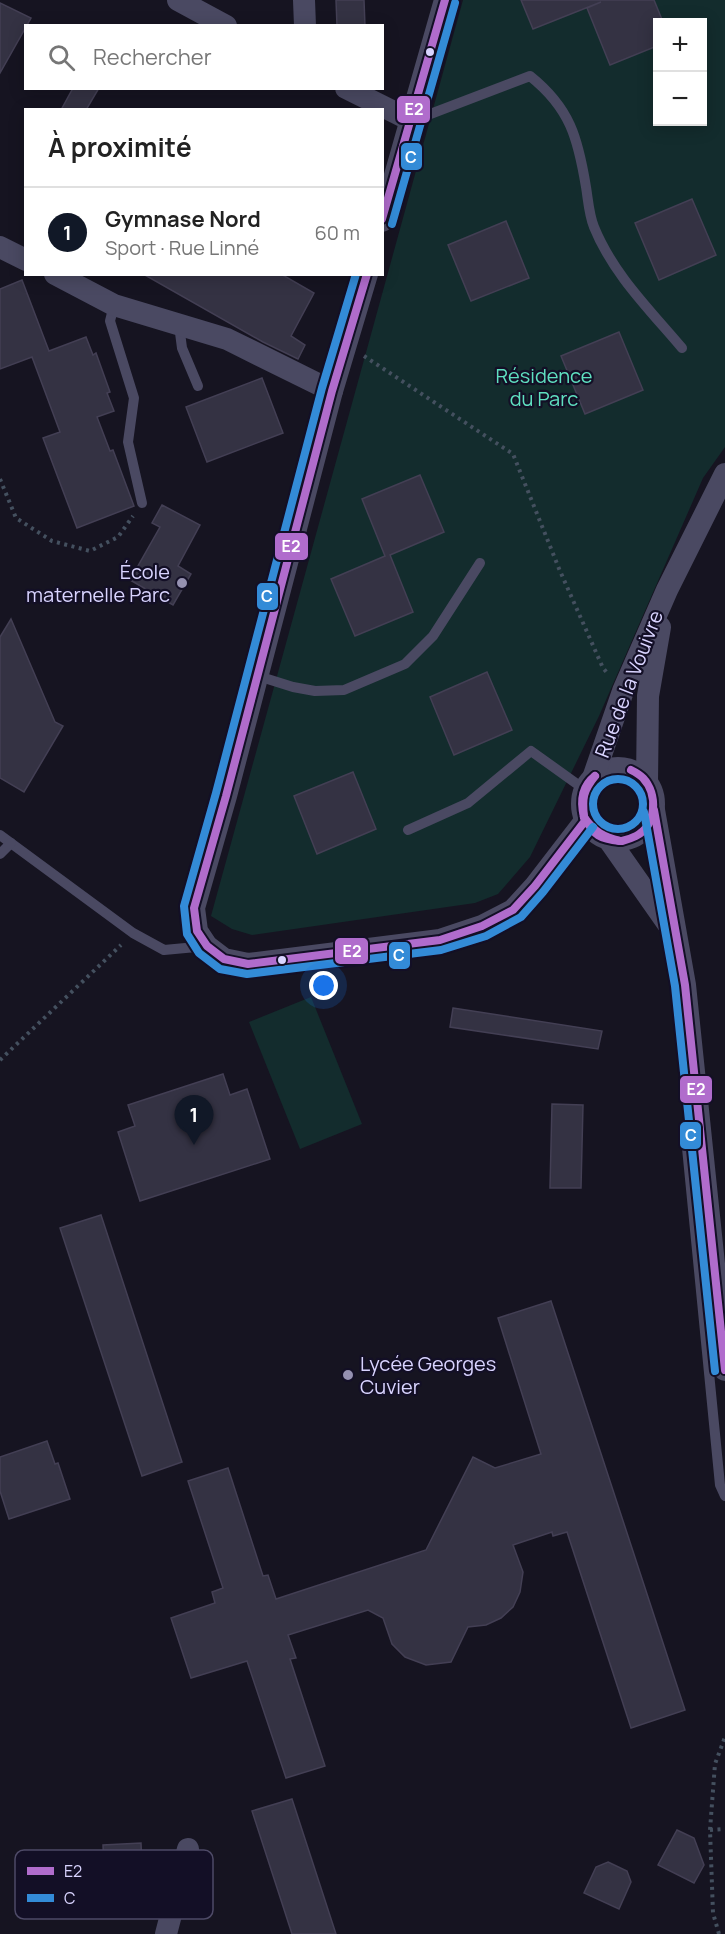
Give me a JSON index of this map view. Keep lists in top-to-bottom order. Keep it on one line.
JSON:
{"streets":{"street":["Rue de la Vouivre"]},"parks":["Résidence du Parc"],"places":["École maternelle Parc","Lycée Georges Cuvier"],"lines":["transit line E2","transit line C"],"legend":["E2","C"],"page":{"map_buttons":["+","−"],"search":"Rechercher","heading":"À proximité","list":[{"mark":"1","name":"Gymnase Nord","note":"Sport · Rue Linné","value":"60 m"}],"pins":"1"}}
